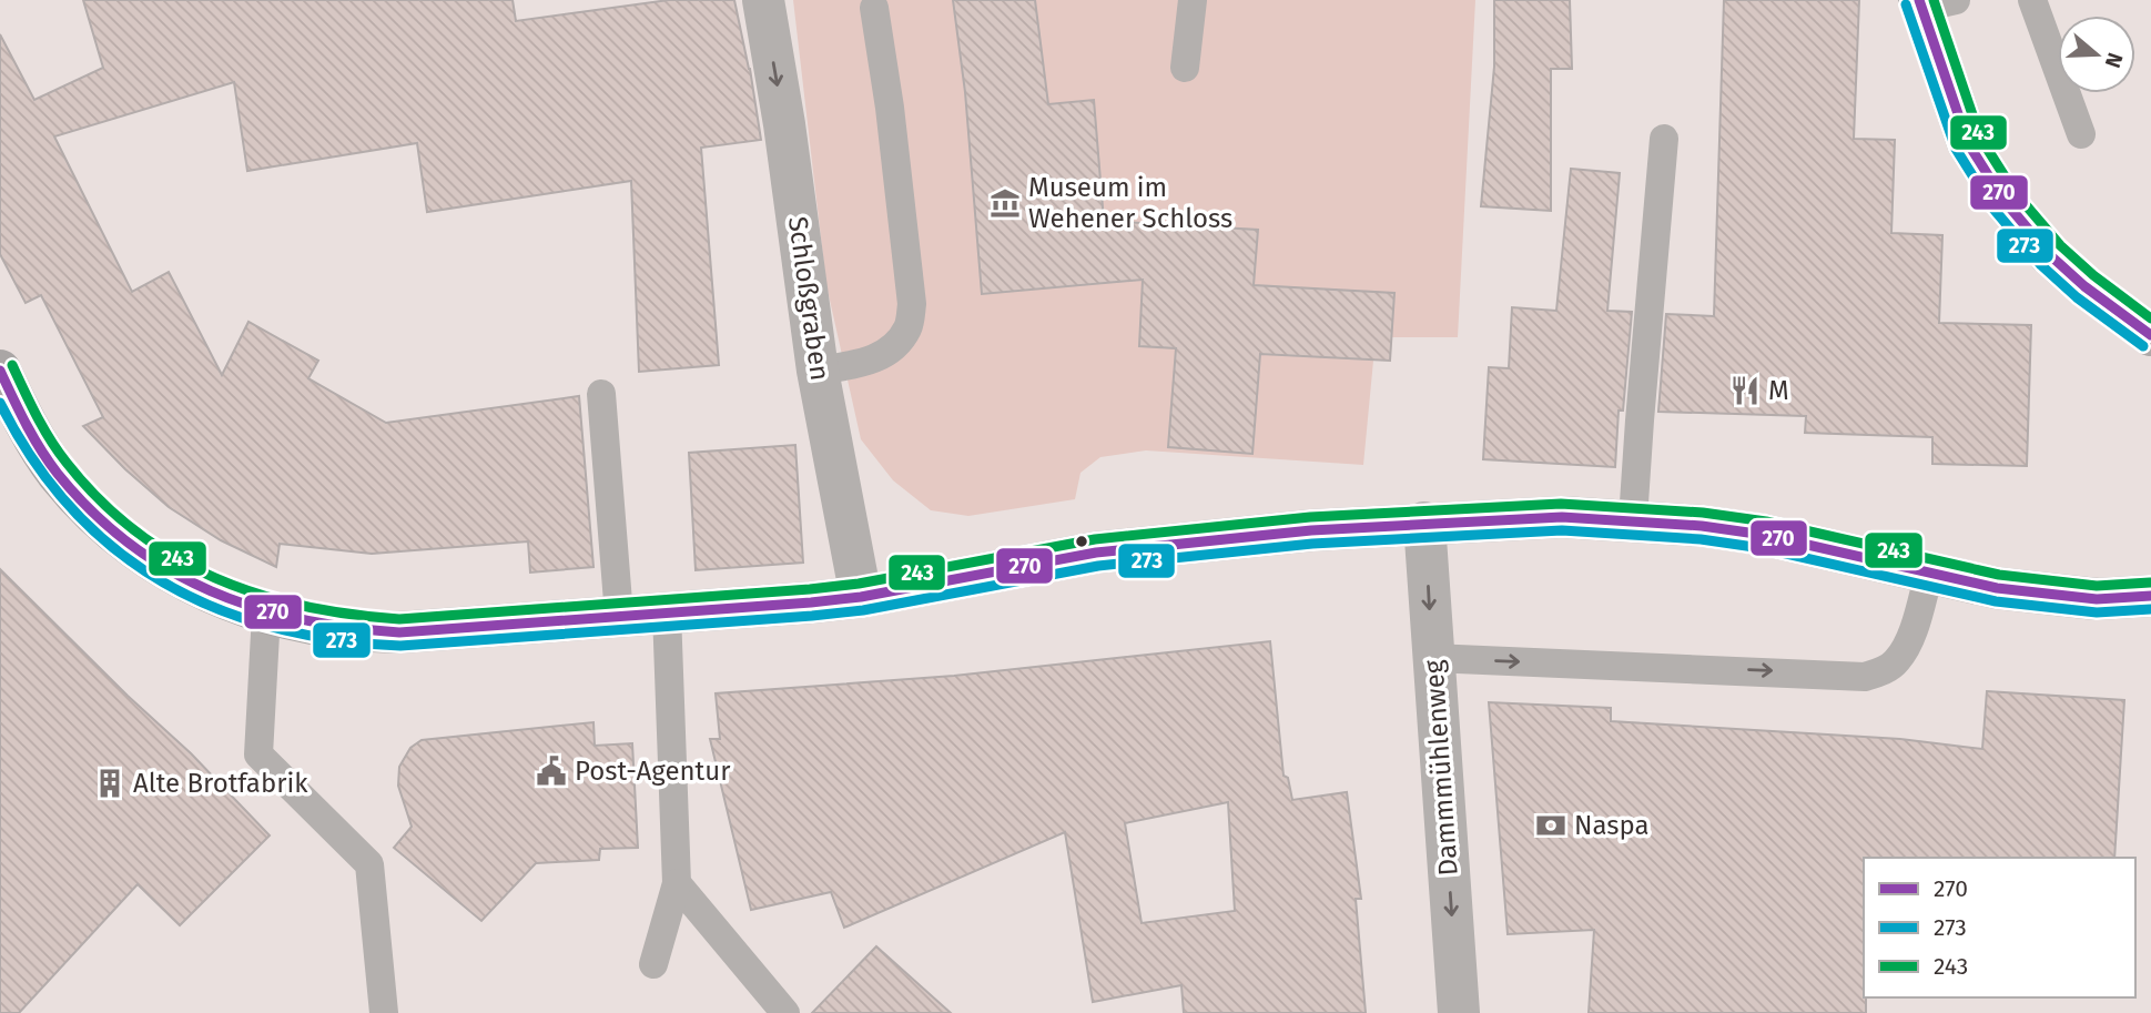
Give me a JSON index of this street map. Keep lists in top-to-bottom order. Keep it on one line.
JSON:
{"streets":{"street":["Schloßgraben","Dammmühlenweg"]},"one_way":["Schloßgraben","Dammmühlenweg"],"places":{"museum":["Museum im Wehener Schloss"],"restaurant":["M"],"public building":["Post-Agentur"],"building":["Alte Brotfabrik"],"bank":["Naspa"]},"lines":["transit line 270","transit line 243","transit line 273"],"legend":["270","273","243"],"north":"right"}
